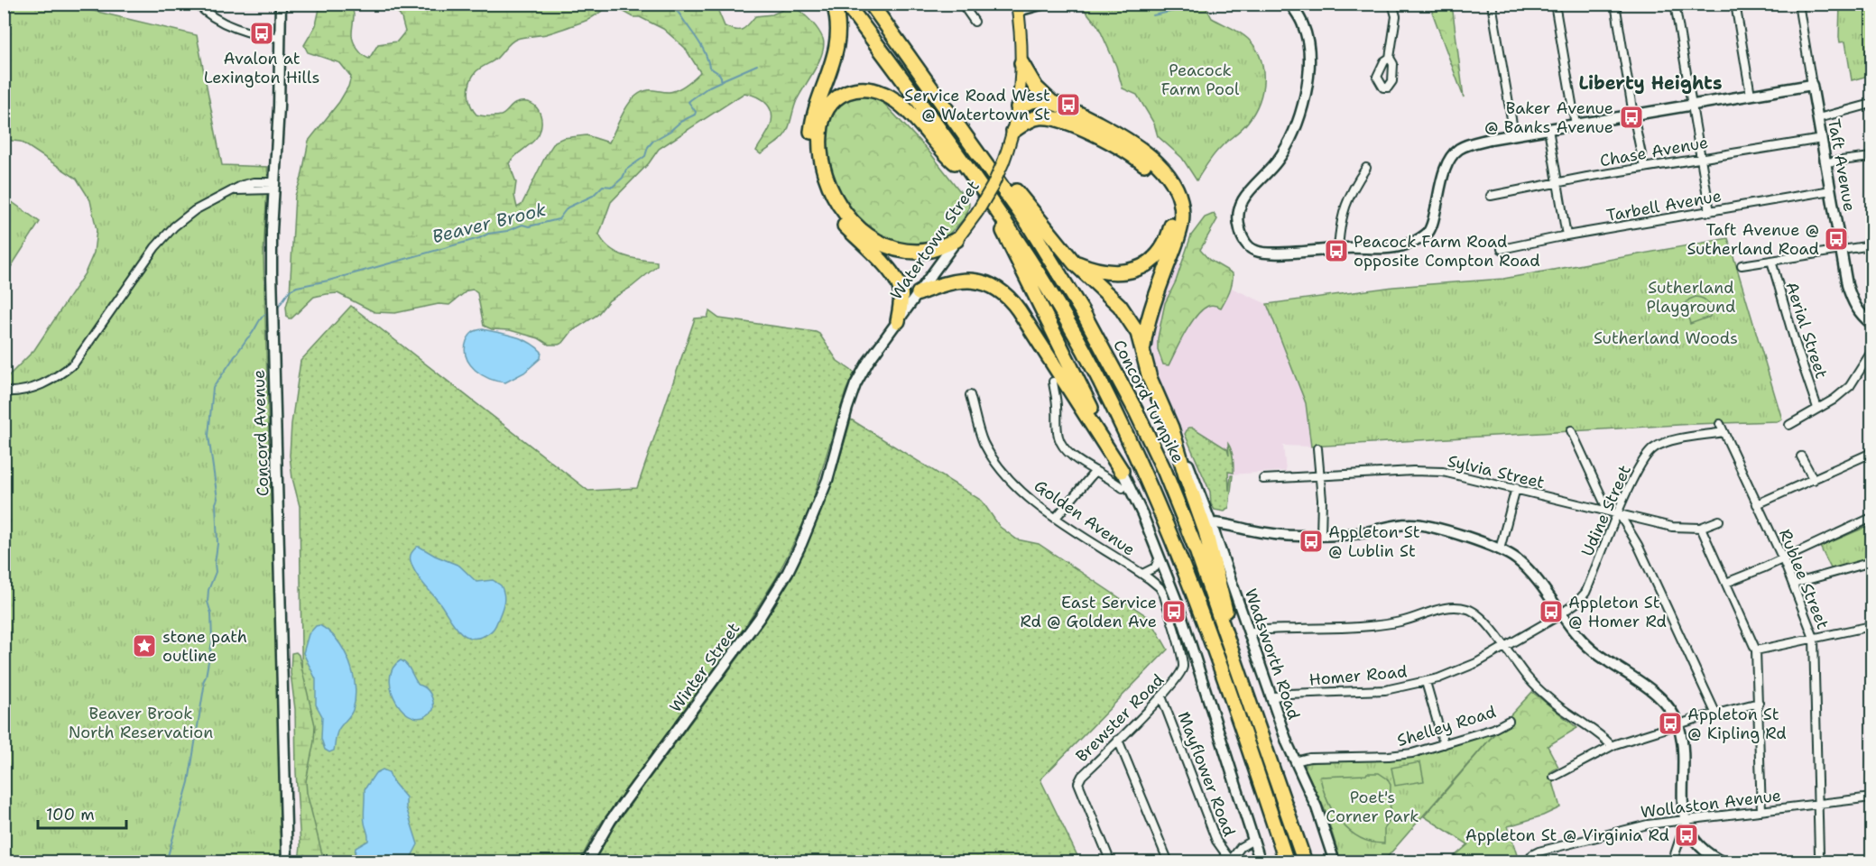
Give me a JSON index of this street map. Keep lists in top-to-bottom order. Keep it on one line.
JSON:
{"streets":{"highway":["Concord Turnpike"],"main road":["Taft Avenue","Watertown Street","Concord Avenue","Wadsworth Road","Winter Street"],"street":["Chase Avenue","Tarbell Avenue","Aerial Street","Sylvia Street","Udine Street","Golden Avenue","Rublee Street","Homer Road","Brewster Road","Shelley Road","Mayflower Road","Wollaston Avenue"]},"crossings":[["Chase Avenue","Taft Avenue"],["Taft Avenue","Tarbell Avenue"],["Watertown Street","Winter Street"],["Concord Turnpike","Wadsworth Road"],["Sylvia Street","Udine Street"],["Udine Street","Rublee Street"],["Udine Street","Homer Road"],["Golden Avenue","Brewster Road"],["Rublee Street","Wollaston Avenue"],["Wadsworth Road","Homer Road"],["Wadsworth Road","Shelley Road"],["Brewster Road","Mayflower Road"]],"districts":["Liberty Heights"],"water":["Beaver Brook"],"parks":["Peacock Farm Pool","Sutherland Playground","Sutherland Woods","Beaver Brook North Reservation","Poet's Corner Park"],"places":{"bus stop":["Avalon at Lexington Hills","Service Road West @ Watertown St","Baker Avenue @ Banks Avenue","Taft Avenue @ Sutherland Road","Peacock Farm Road opposite Compton Road","Appleton St @ Lublin St","East Service Rd @ Golden Ave","Appleton St @ Homer Rd","Appleton St @ Kipling Rd","Appleton St @ Virginia Rd"],"place":["stone path outline"]},"scale_bar":"100 m"}
